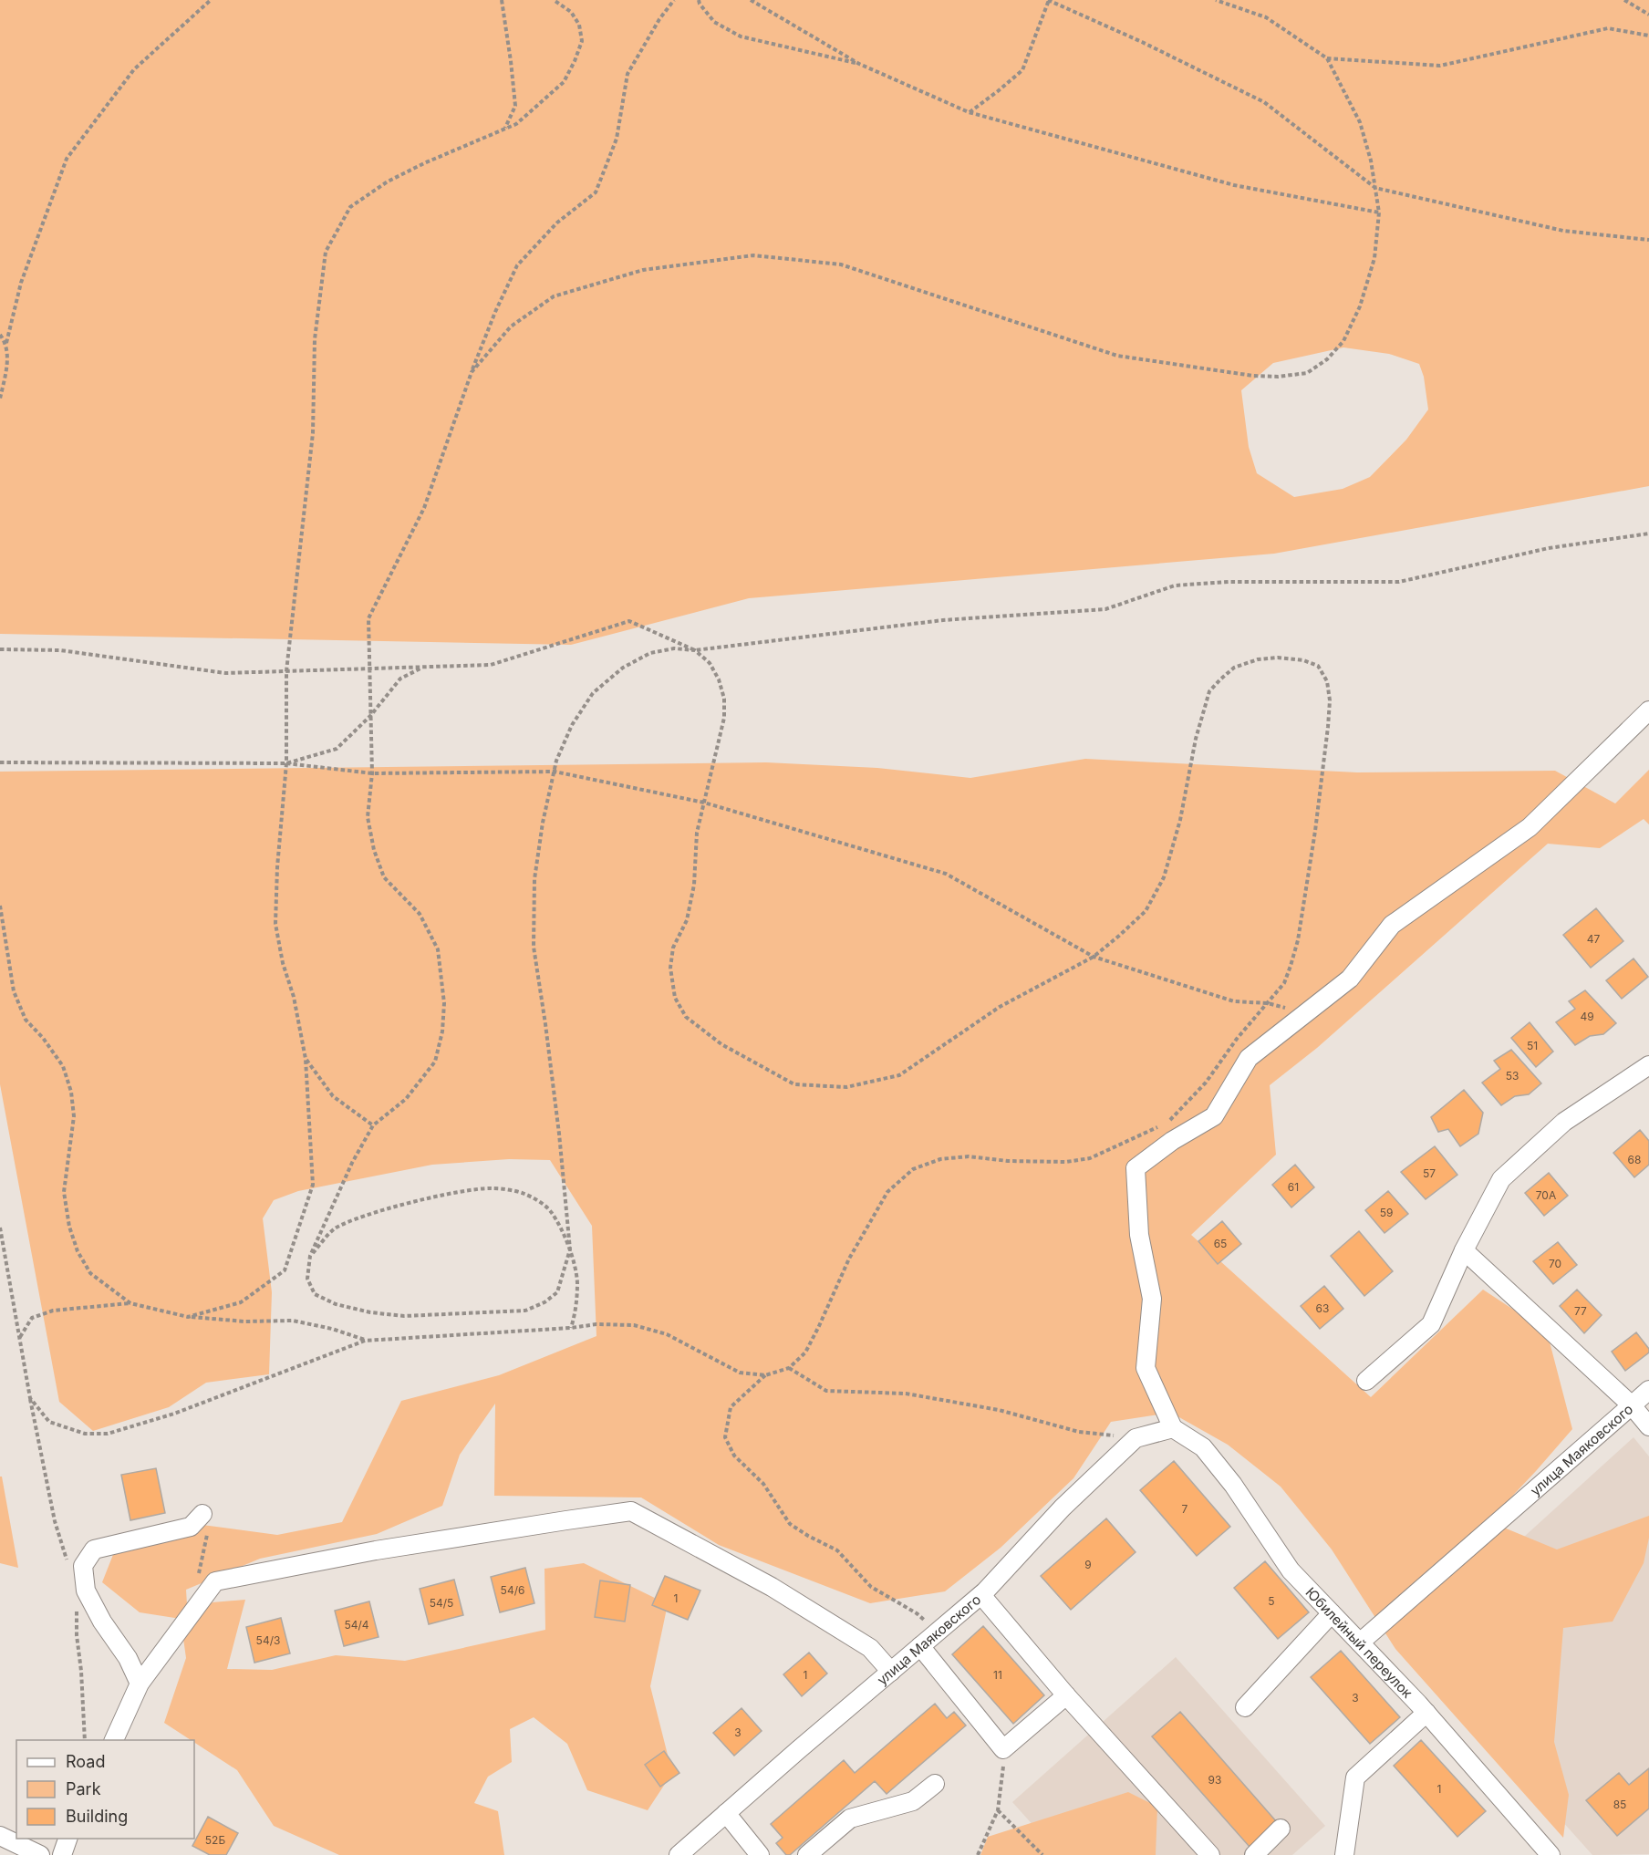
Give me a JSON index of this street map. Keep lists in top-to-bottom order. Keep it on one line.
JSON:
{"streets":{"street":["улица Маяковского","Юбилейный переулок"]},"crossings":[["улица Маяковского","Юбилейный переулок"]],"house_numbers":["47","49","51","53","68","57","61","70А","59","65","70","63","77","7","9","54/6","1","5","54/5","54/4","54/3","1","11","3","3","93","1","85","52Б"],"legend":["Road","Park","Building"]}
